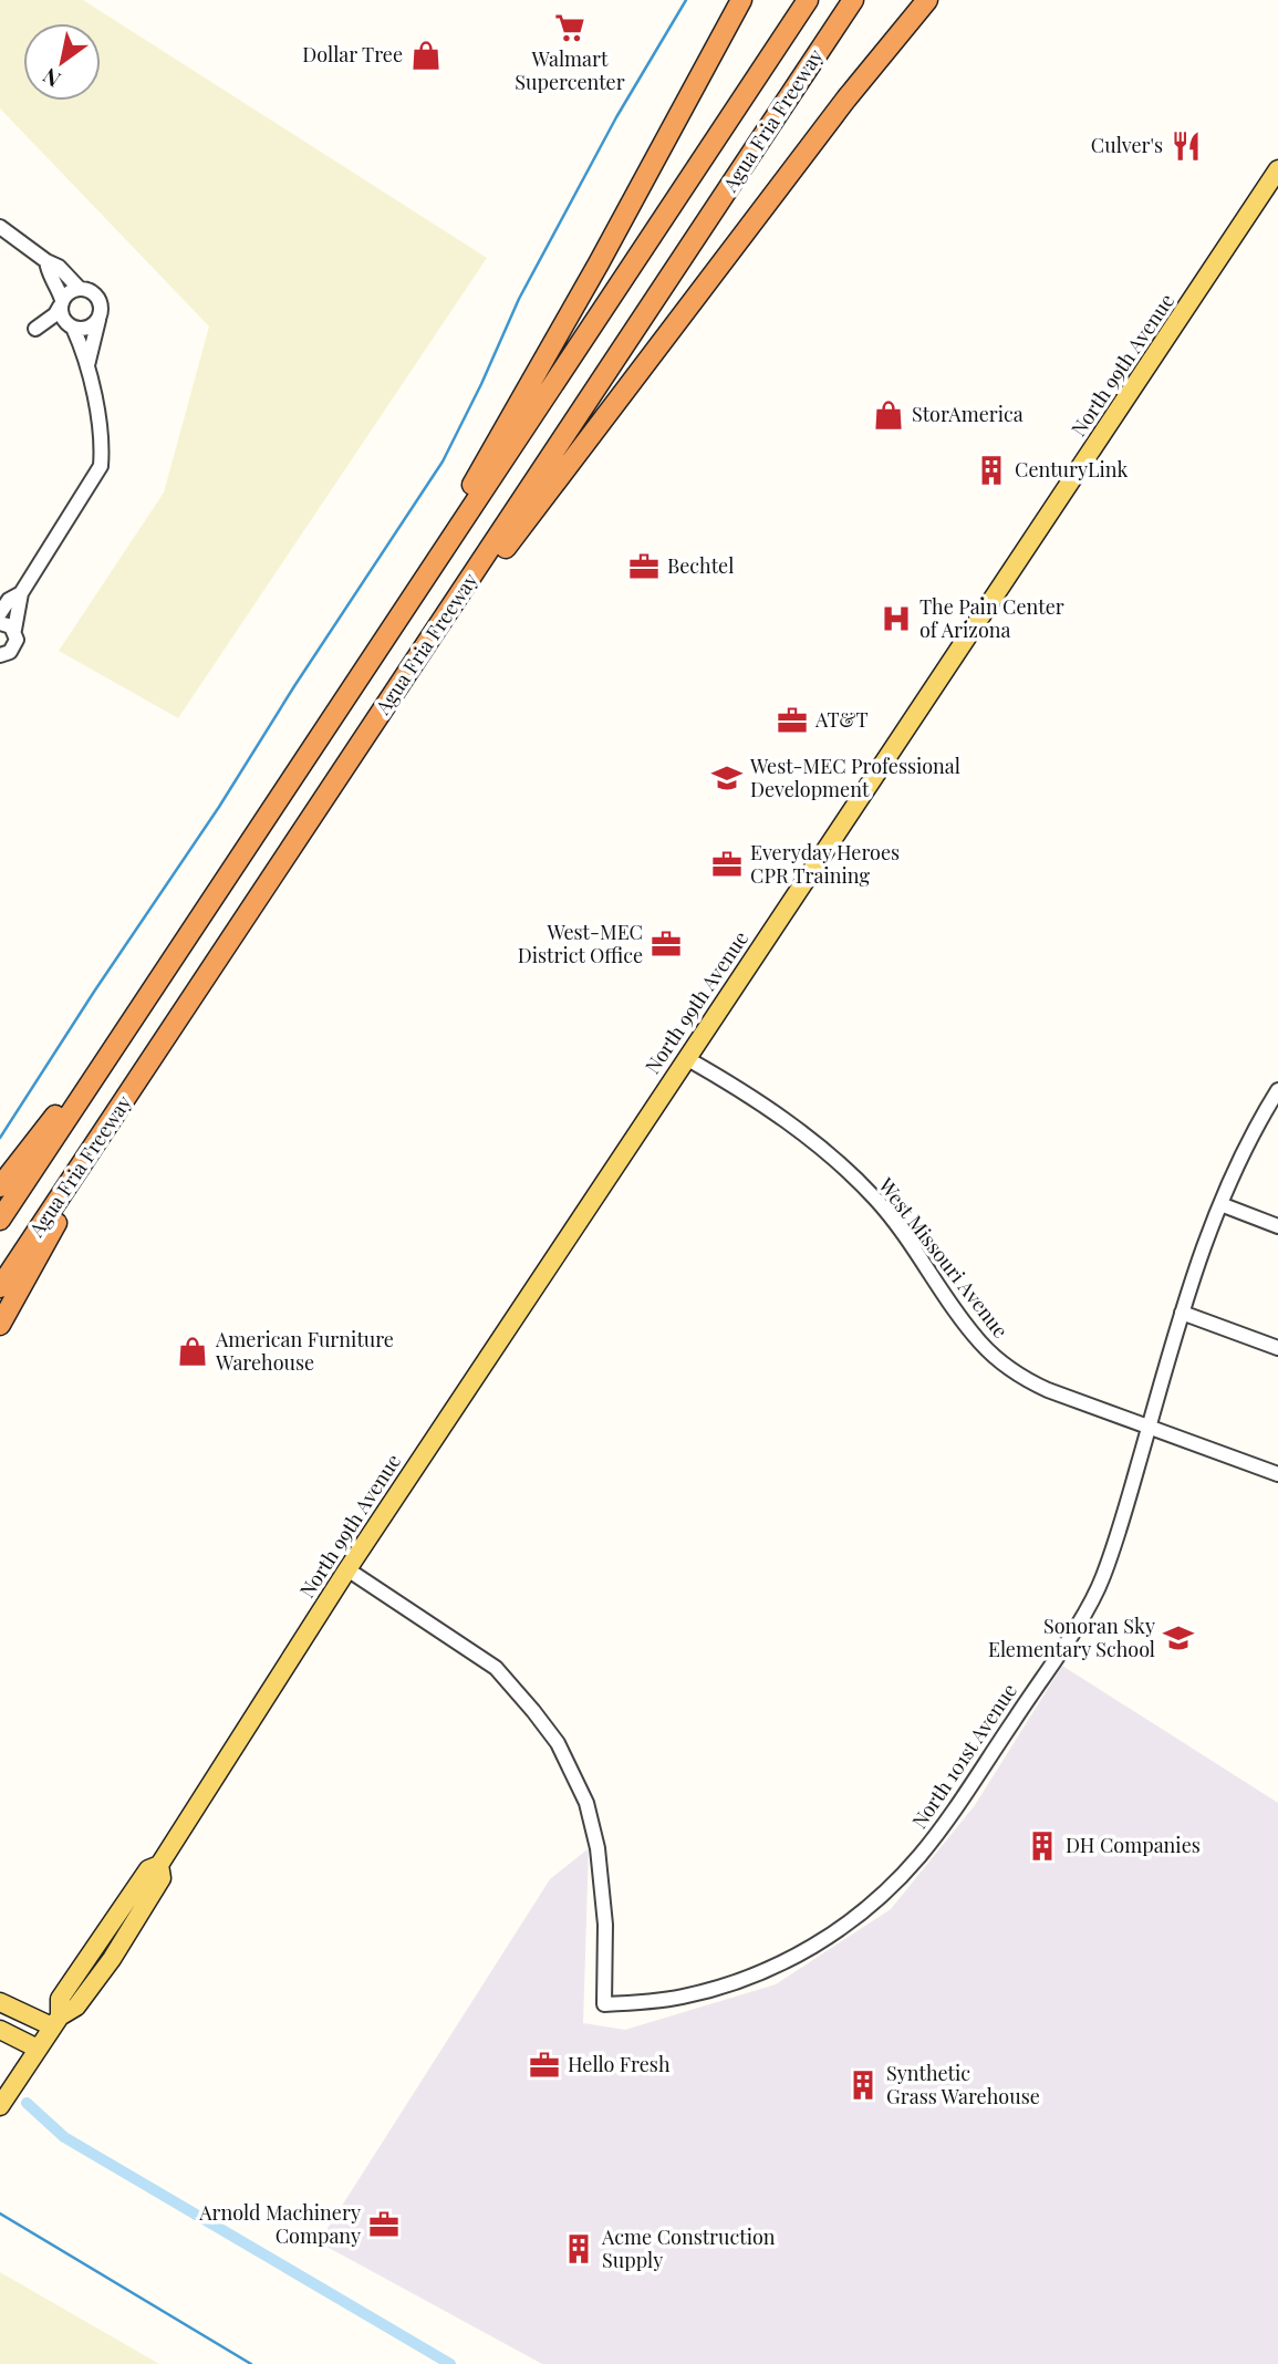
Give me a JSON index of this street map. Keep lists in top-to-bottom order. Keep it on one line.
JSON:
{"streets":{"highway":["Agua Fria Freeway"],"main road":["North 99th Avenue"],"street":["West Missouri Avenue","North 101st Avenue"]},"crossings":[["North 99th Avenue","West Missouri Avenue"],["North 99th Avenue","North 101st Avenue"],["West Missouri Avenue","North 101st Avenue"]],"places":{"supermarket":["Walmart Supercenter"],"shop":["Dollar Tree","StorAmerica","American Furniture Warehouse"],"restaurant":["Culver's"],"building":["CenturyLink","DH Companies","Synthetic Grass Warehouse","Acme Construction Supply"],"office":["Bechtel","AT&T","Everyday Heroes CPR Training","West-MEC District Office","Hello Fresh","Arnold Machinery Company"],"hospital":["The Pain Center of Arizona"],"school or university":["West-MEC Professional Development","Sonoran Sky Elementary School"]},"north":"bottom left"}
